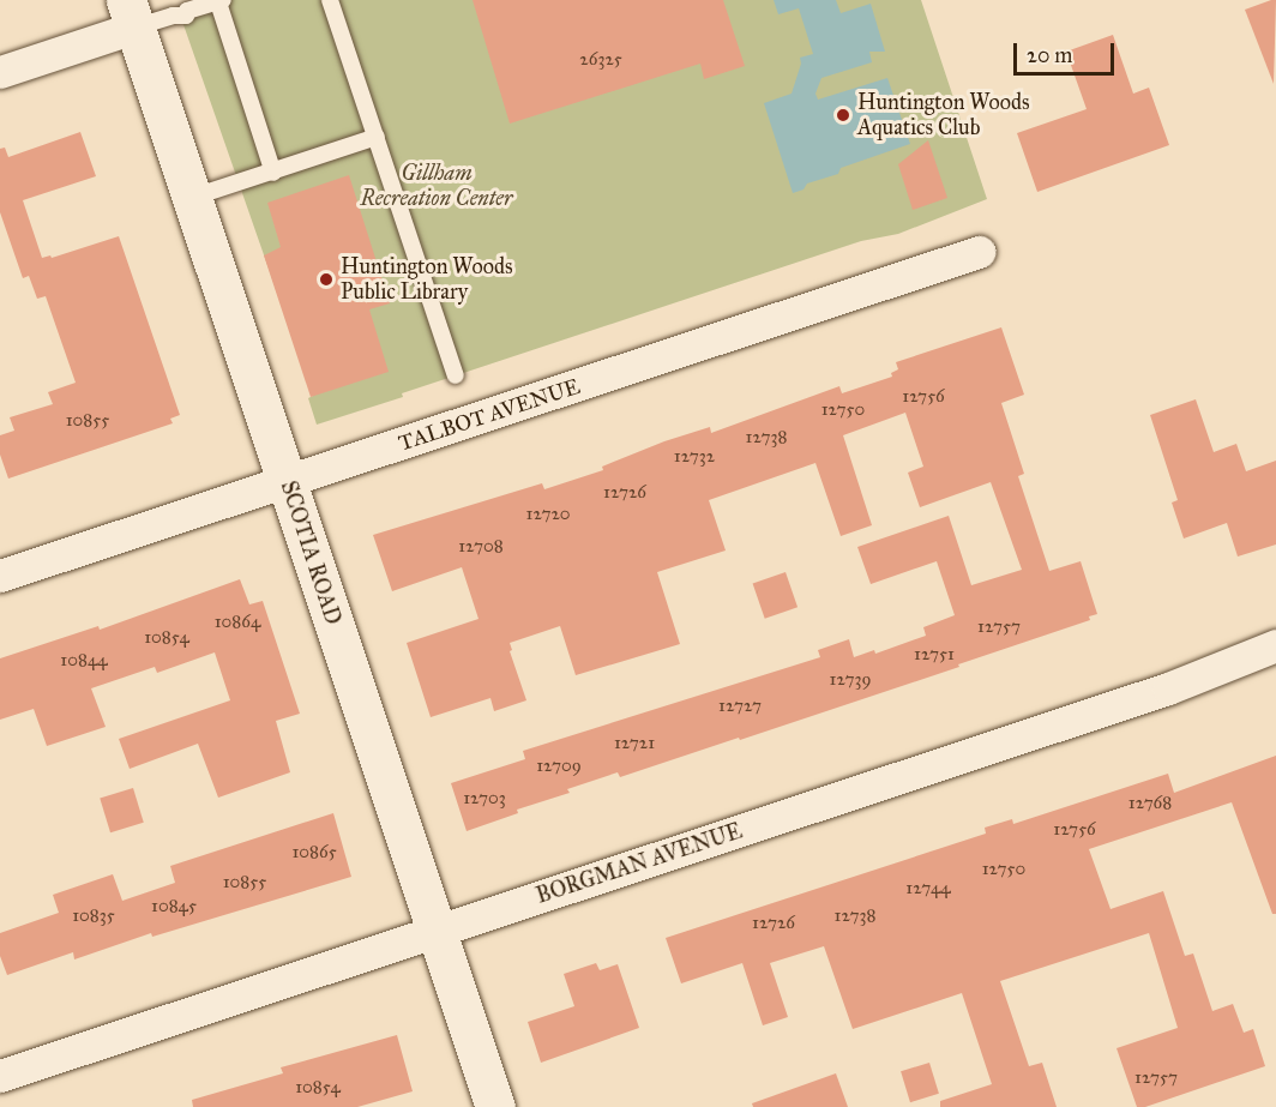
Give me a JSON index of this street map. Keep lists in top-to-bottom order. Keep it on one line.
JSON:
{"streets":{"street":["TALBOT AVENUE","SCOTIA ROAD","BORGMAN AVENUE"]},"crossings":[["TALBOT AVENUE","SCOTIA ROAD"],["SCOTIA ROAD","BORGMAN AVENUE"]],"parks":["Gillham Recreation Center"],"places":["Huntington Woods Aquatics Club","Huntington Woods Public Library"],"house_numbers":["26325","12756","12750","10855","12738","12732","12726","12720","12708","10864","12757","10854","12751","10844","12739","12727","12721","12709","12703","12768","12756","10865","12750","10855","12744","10845","10835","12738","12726","12757","10854"],"scale_bar":"20 m"}
